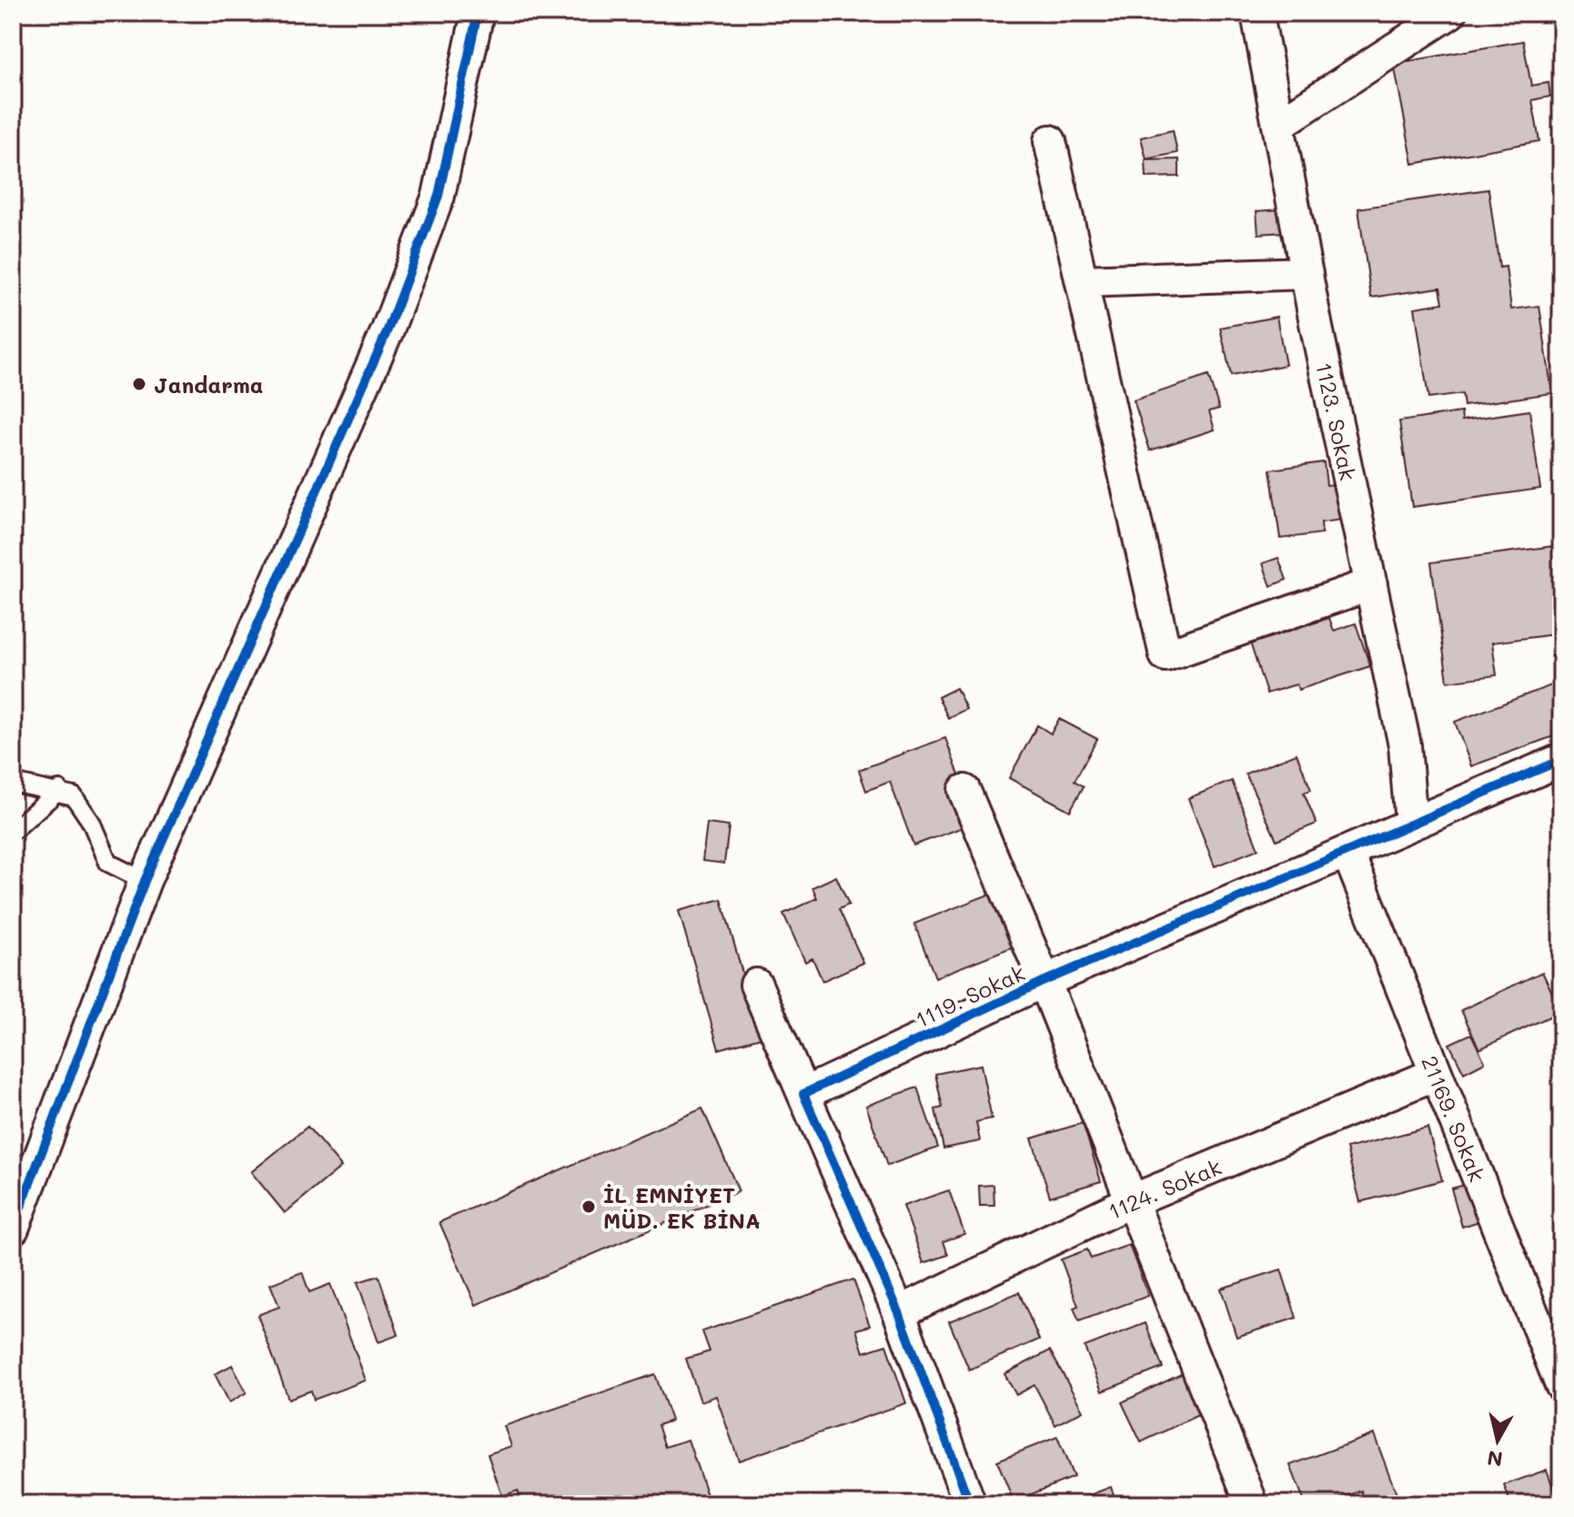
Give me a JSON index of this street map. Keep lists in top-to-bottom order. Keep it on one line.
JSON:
{"streets":{"street":["1123. Sokak","1119. Sokak","21169. Sokak","1124. Sokak"]},"crossings":[["1123. Sokak","1119. Sokak"],["1119. Sokak","21169. Sokak"],["21169. Sokak","1124. Sokak"]],"places":["Jandarma","İL EMNİYET MÜD. EK BİNA"],"north":"bottom"}
